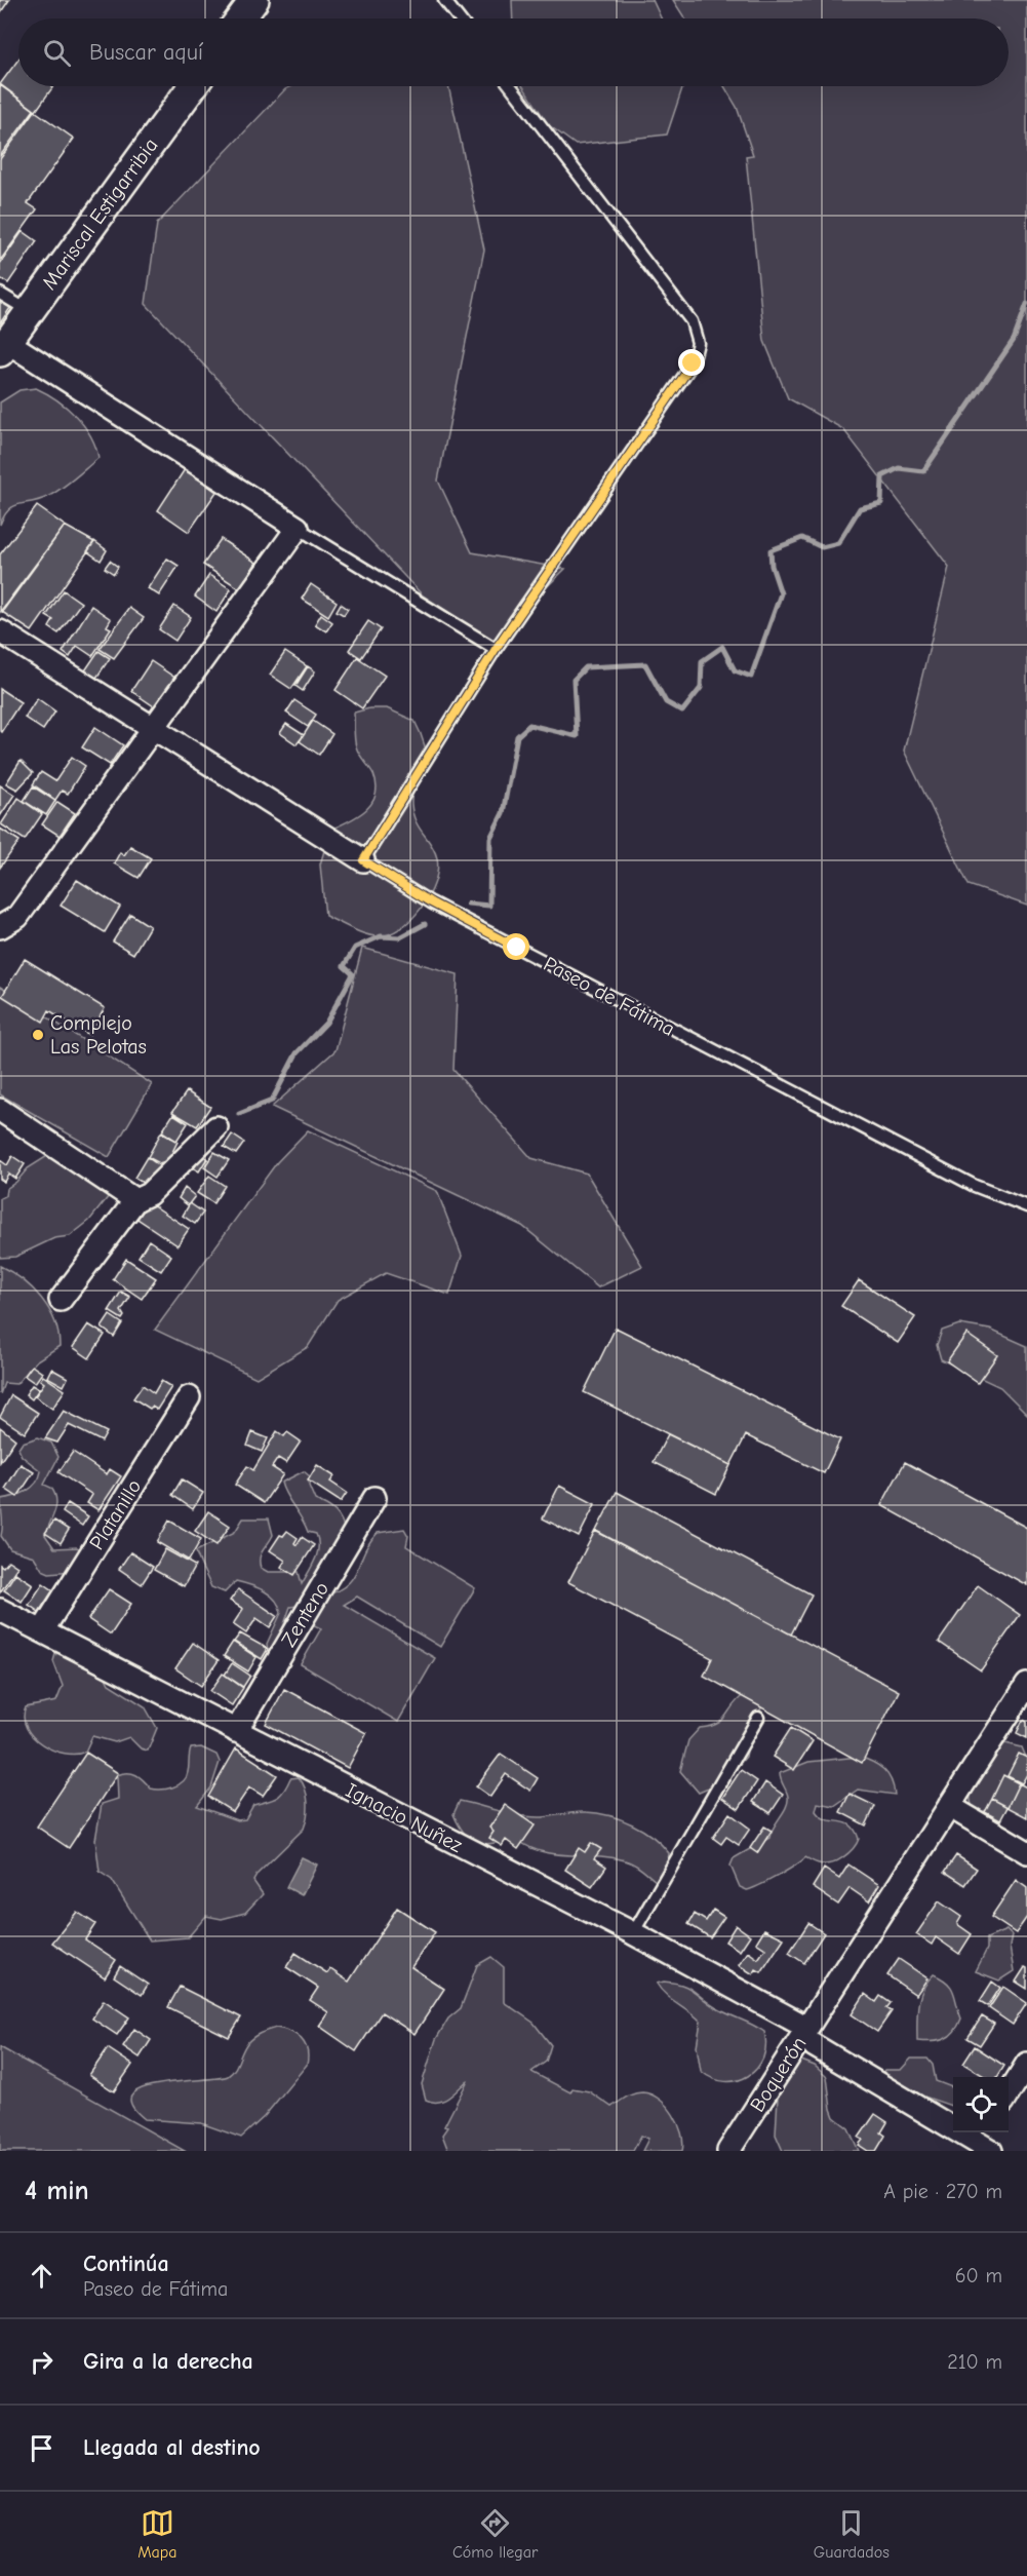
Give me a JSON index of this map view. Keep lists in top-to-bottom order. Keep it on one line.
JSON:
{"streets":{"street":["Mariscal Estigarribia","Paseo de Fátima","Platanillo","Zenteno","Ignacio Nuñez","Boquerón"]},"crossings":[["Platanillo","Ignacio Nuñez"],["Zenteno","Ignacio Nuñez"],["Ignacio Nuñez","Boquerón"]],"places":["Complejo Las Pelotas"],"page":{"search":"Buscar aquí","heading":["4 min","A pie · 270 m"],"list":[["Continúa","Paseo de Fátima","60 m"],["Gira a la derecha","210 m"],"Llegada al destino"],"nav":["Mapa","Cómo llegar","Guardados"]}}
